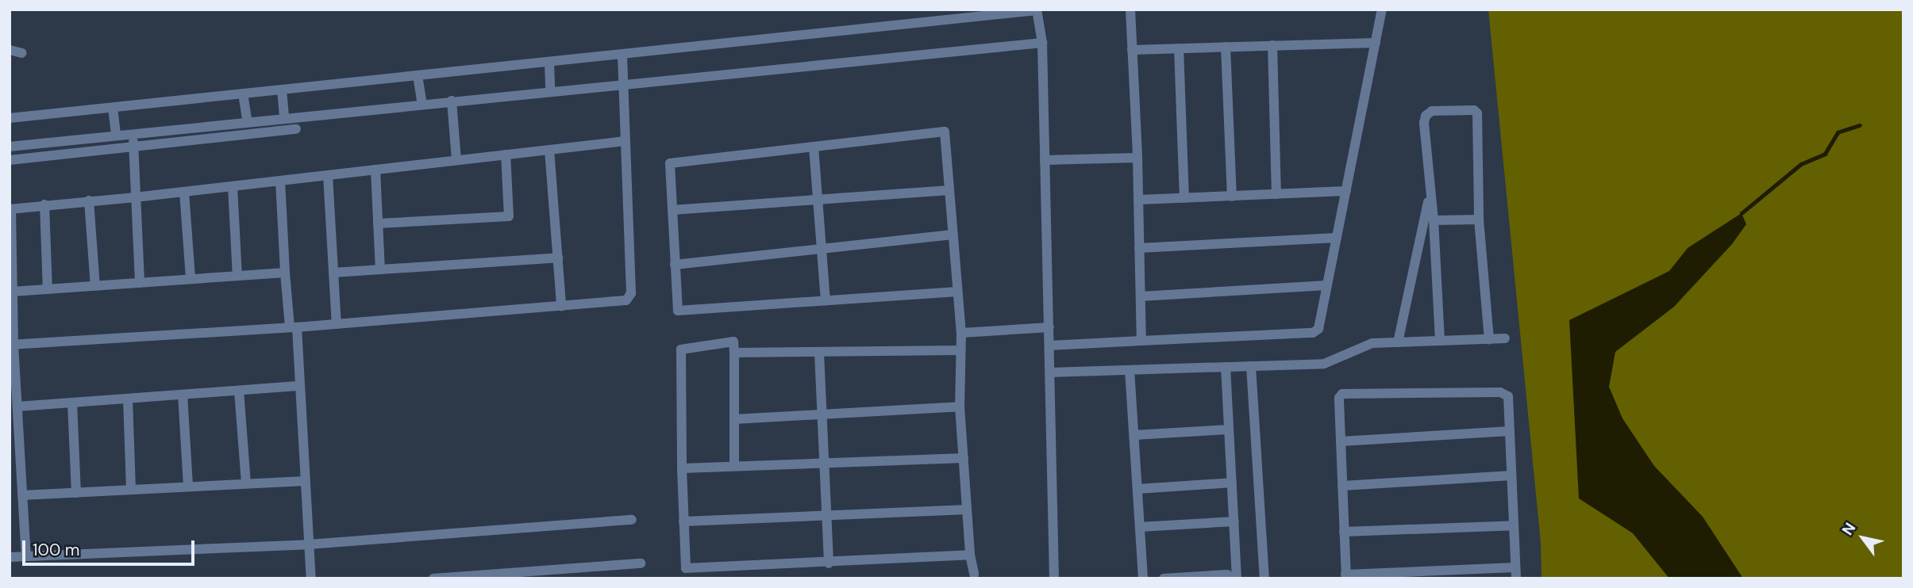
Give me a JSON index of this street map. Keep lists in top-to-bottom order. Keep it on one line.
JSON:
{"scale_bar":"100 m","north":"top left"}
